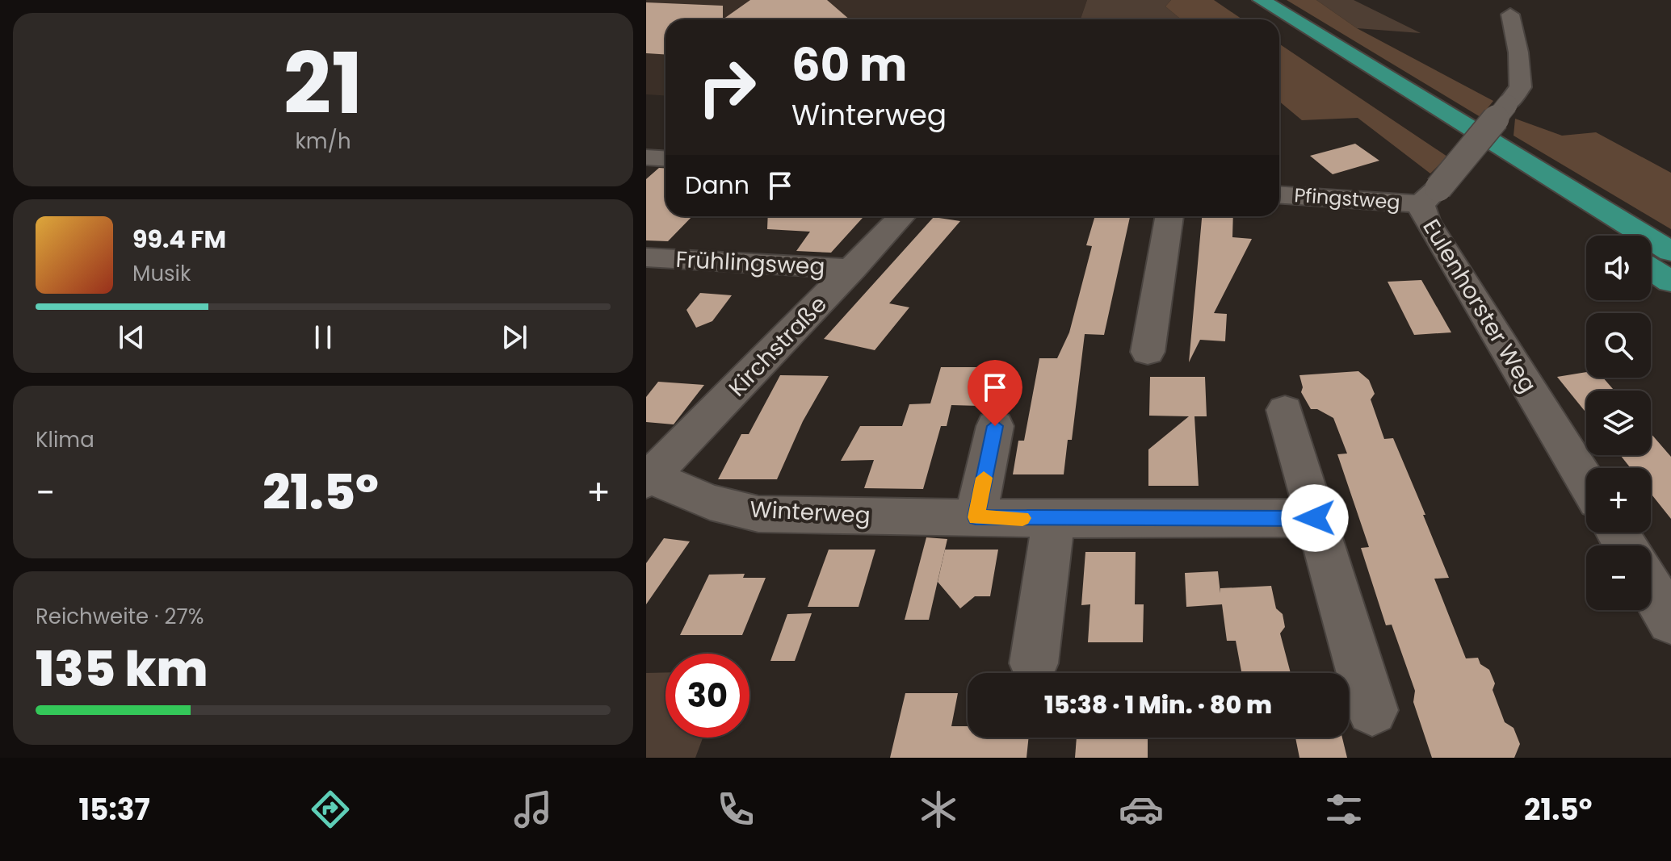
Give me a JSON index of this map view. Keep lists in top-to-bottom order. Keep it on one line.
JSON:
{"streets":{"street":["Pfingstweg","Frühlingsweg","Eulenhorster Weg","Kirchstraße","Winterweg"]},"crossings":[["Pfingstweg","Eulenhorster Weg"],["Frühlingsweg","Kirchstraße"],["Kirchstraße","Winterweg"]],"page":{"tile":[["21","km/h"],"Klima",["Reichweite · 27%","135 km"]],"turn":["60 m","Winterweg"],"then":"Dann","song":["99.4 FM","Musik"],"map_buttons":["+","−"],"heat":["−","21.5°","+"],"limit":"30","trip":"15:38 · 1 Min. · 80 m","tabs":["15:37","21.5°"]}}
